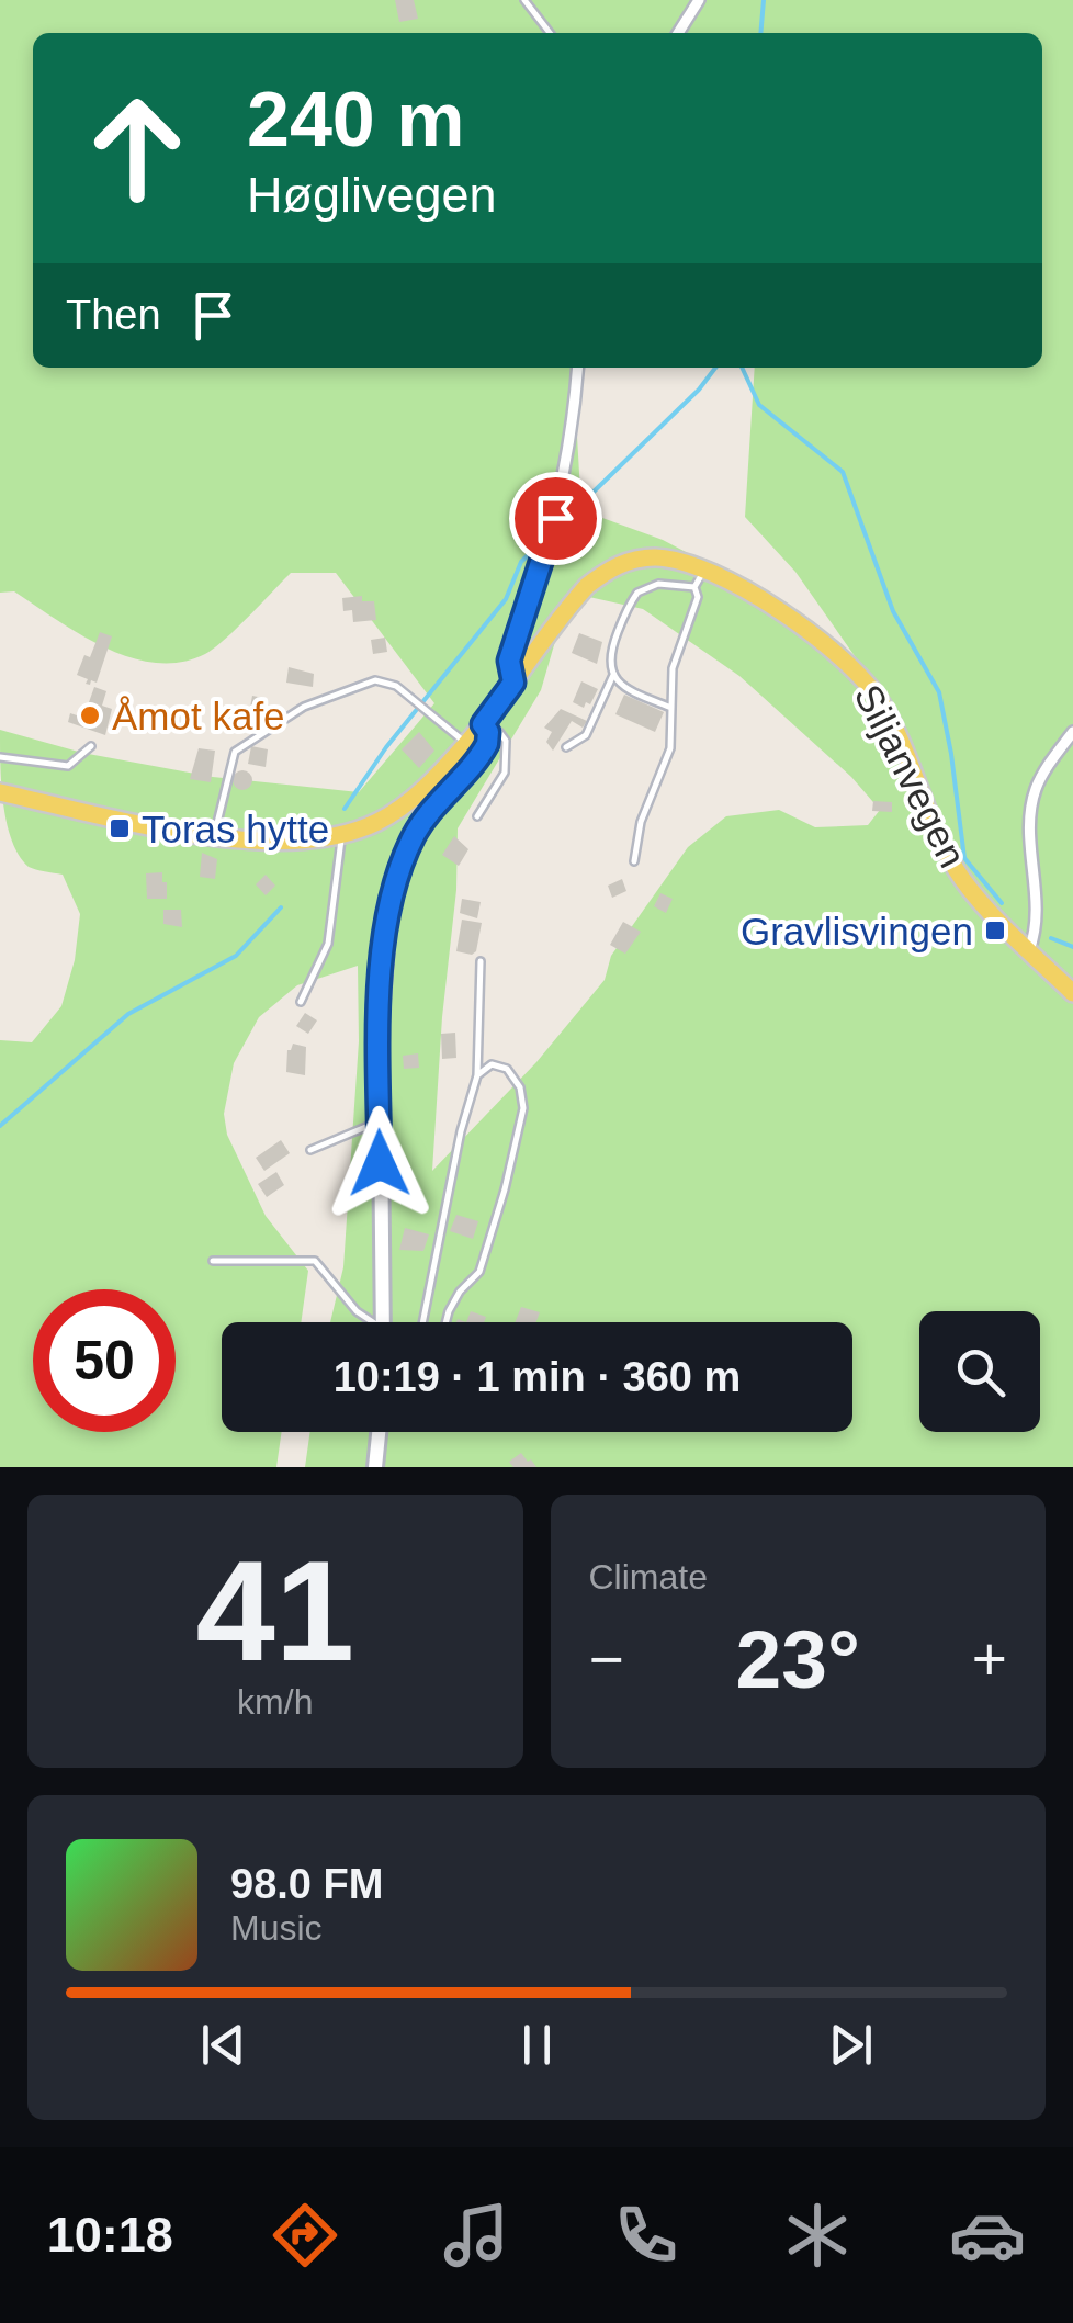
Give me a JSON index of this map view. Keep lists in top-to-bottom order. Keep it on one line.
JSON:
{"streets":{"main road":["Siljanvegen"]},"places":{"other":["Åmot kafe"],"transit":["Toras hytte","Gravlisvingen"]},"page":{"turn":["240 m","Høglivegen"],"then":"Then","limit":"50","trip":"10:19 · 1 min · 360 m","tile":[["41","km/h"],"Climate"],"heat":["−","23°","+"],"song":["98.0 FM","Music"],"tabs":"10:18"}}
